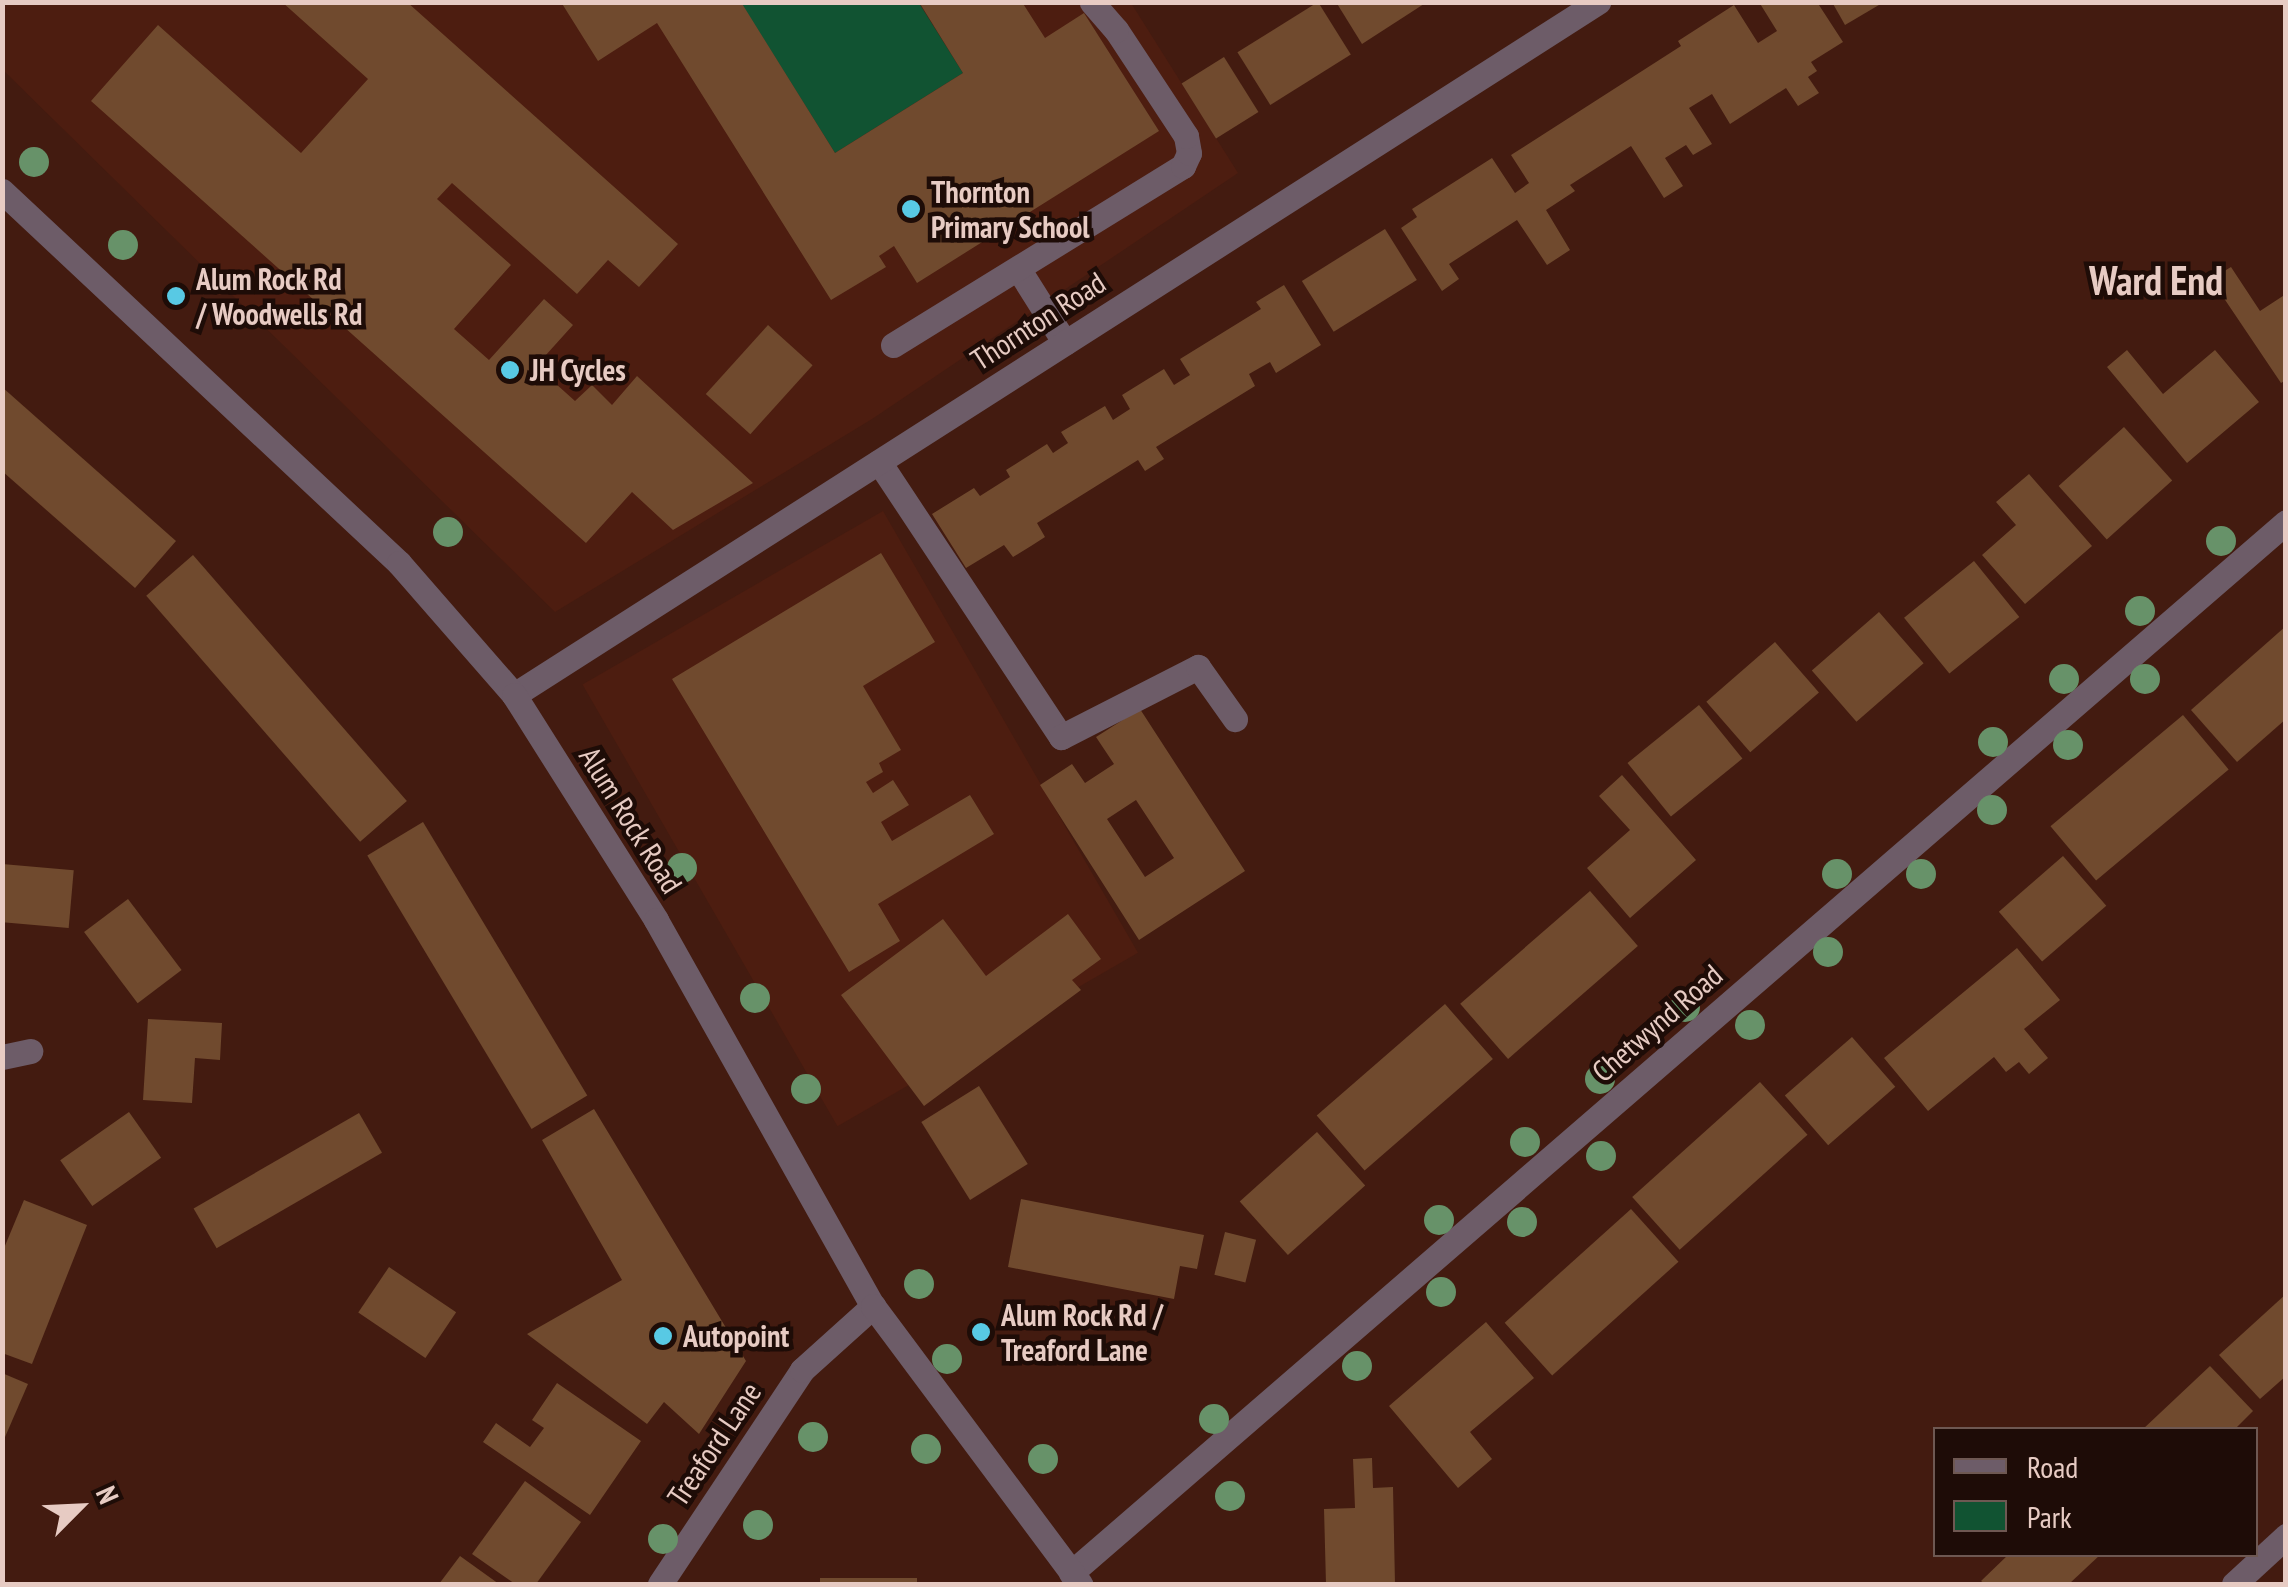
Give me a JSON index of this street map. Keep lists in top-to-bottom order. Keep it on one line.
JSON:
{"streets":{"street":["Thornton Road","Alum Rock Road","Chetwynd Road","Treaford Lane"]},"crossings":[["Thornton Road","Alum Rock Road"],["Alum Rock Road","Chetwynd Road"],["Alum Rock Road","Treaford Lane"]],"districts":["Ward End"],"places":["Thornton Primary School","Alum Rock Rd / Woodwells Rd","JH Cycles","Alum Rock Rd / Treaford Lane","Autopoint"],"legend":["Road","Park"],"north":"top right"}
